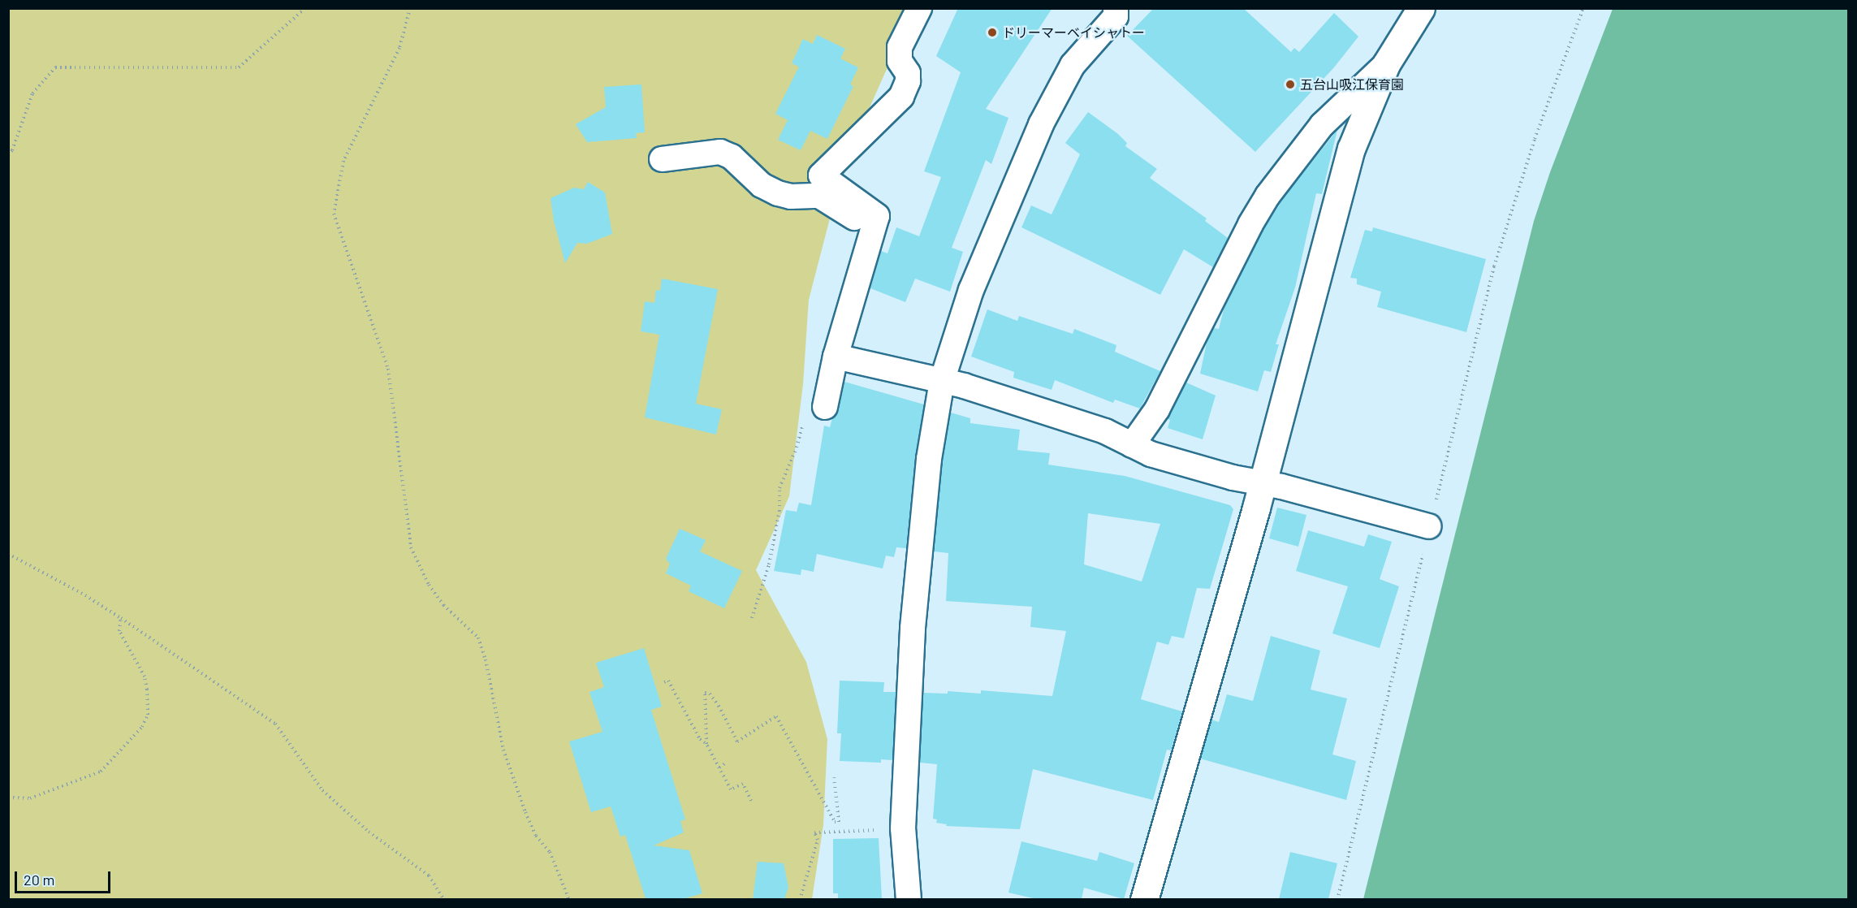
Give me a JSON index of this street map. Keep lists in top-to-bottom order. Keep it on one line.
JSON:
{"places":["ドリーマーベイシャトー","五台山吸江保育園"],"scale_bar":"20 m"}
